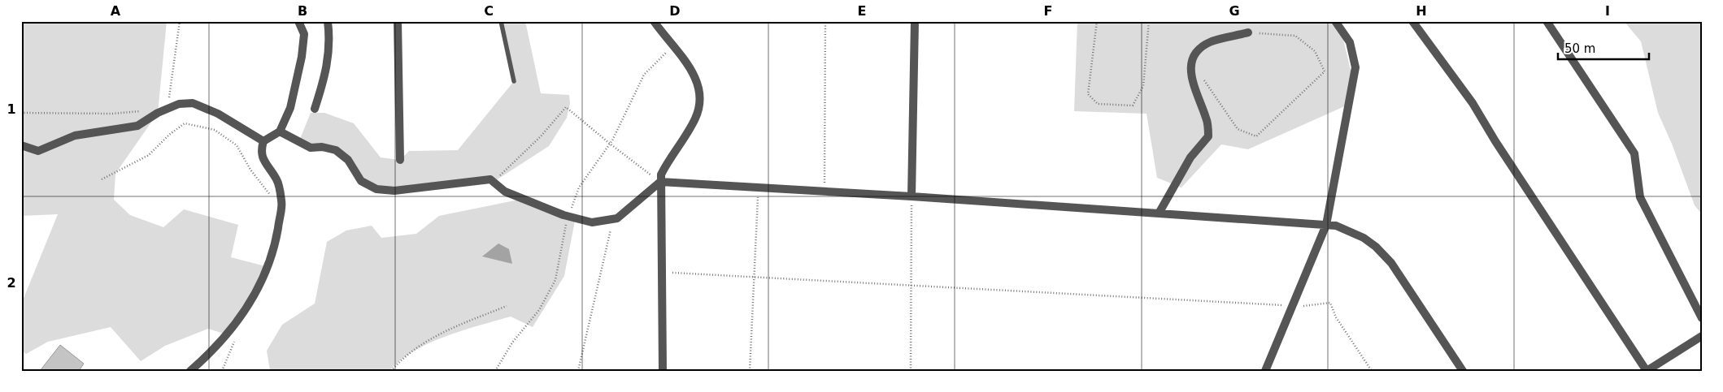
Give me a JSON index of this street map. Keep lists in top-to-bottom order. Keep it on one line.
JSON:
{"scale_bar":"50 m","grid":{"columns":["A","B","C","D","E","F","G","H","I"],"rows":["1","2"]}}
